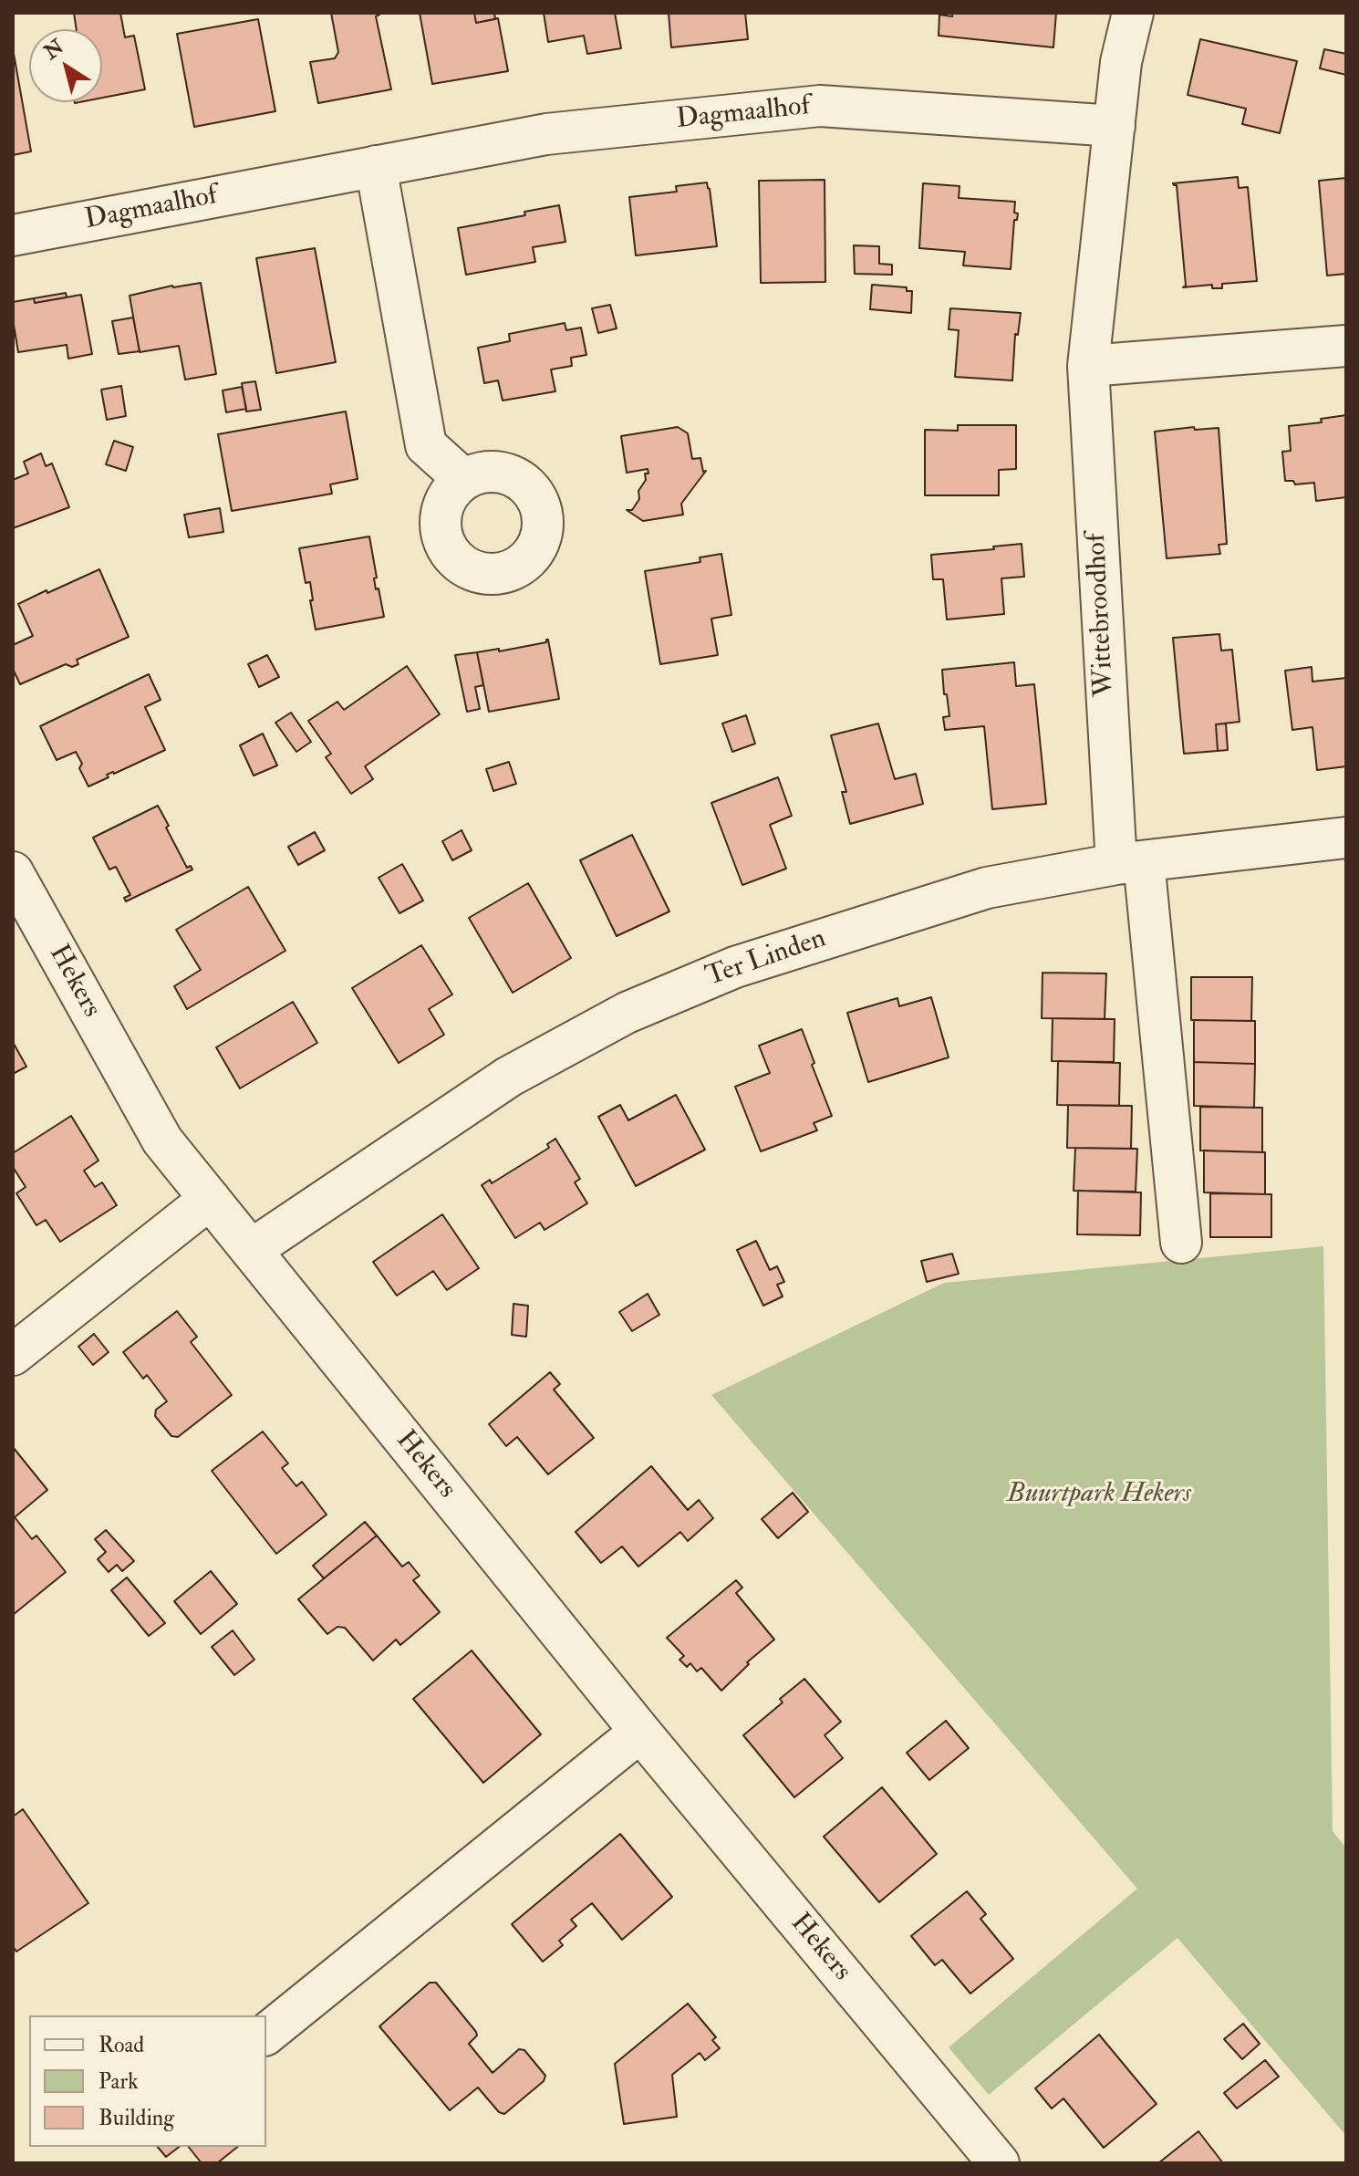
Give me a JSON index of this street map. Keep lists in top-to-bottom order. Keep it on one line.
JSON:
{"streets":{"street":["Dagmaalhof","Wittebroodhof","Ter Linden","Hekers"]},"crossings":[["Dagmaalhof","Wittebroodhof"],["Wittebroodhof","Ter Linden"],["Ter Linden","Hekers"]],"parks":["Buurtpark Hekers"],"legend":["Road","Park","Building"],"north":"top left"}
